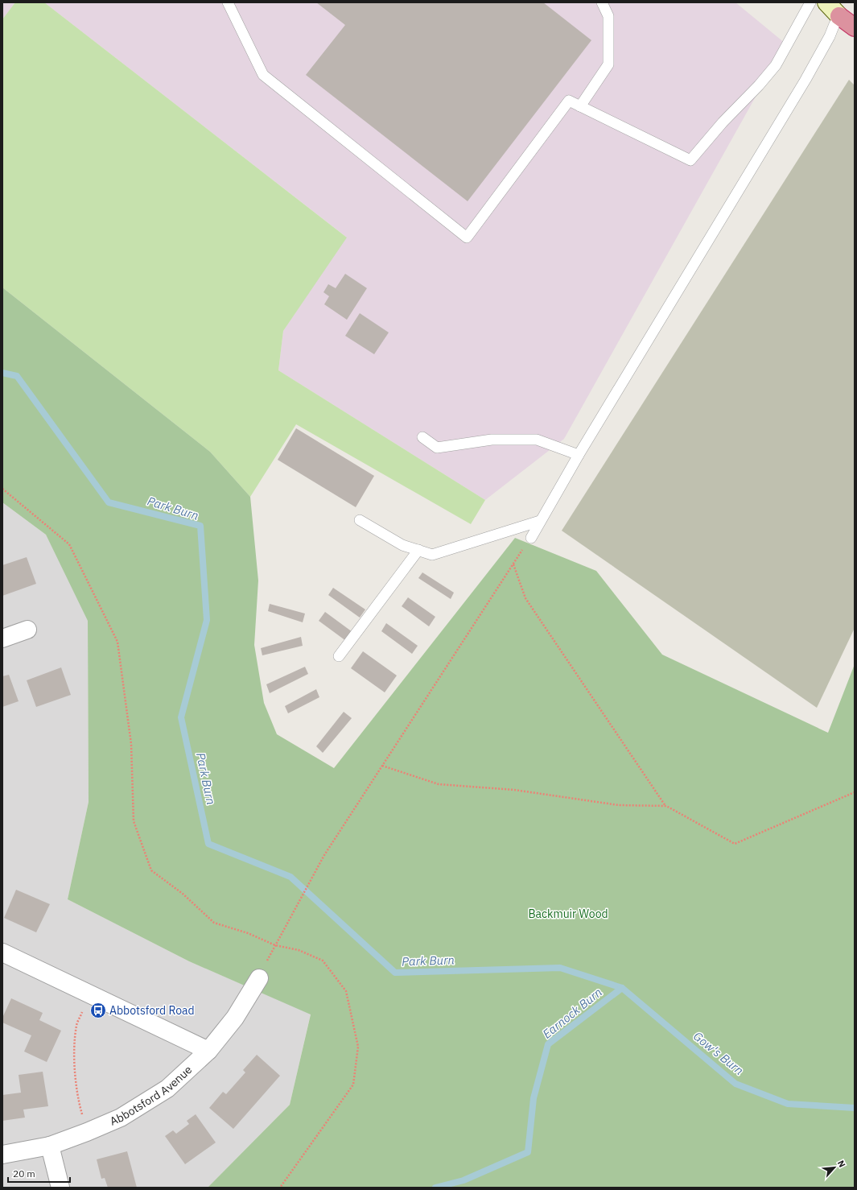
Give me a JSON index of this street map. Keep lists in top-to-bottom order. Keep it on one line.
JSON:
{"streets":{"street":["Abbotsford Avenue"]},"water":["Park Burn","Earnock Burn","Gow's Burn"],"parks":["Backmuir Wood"],"places":{"bus stop":["Abbotsford Road"]},"scale_bar":"20 m","north":"top right"}
